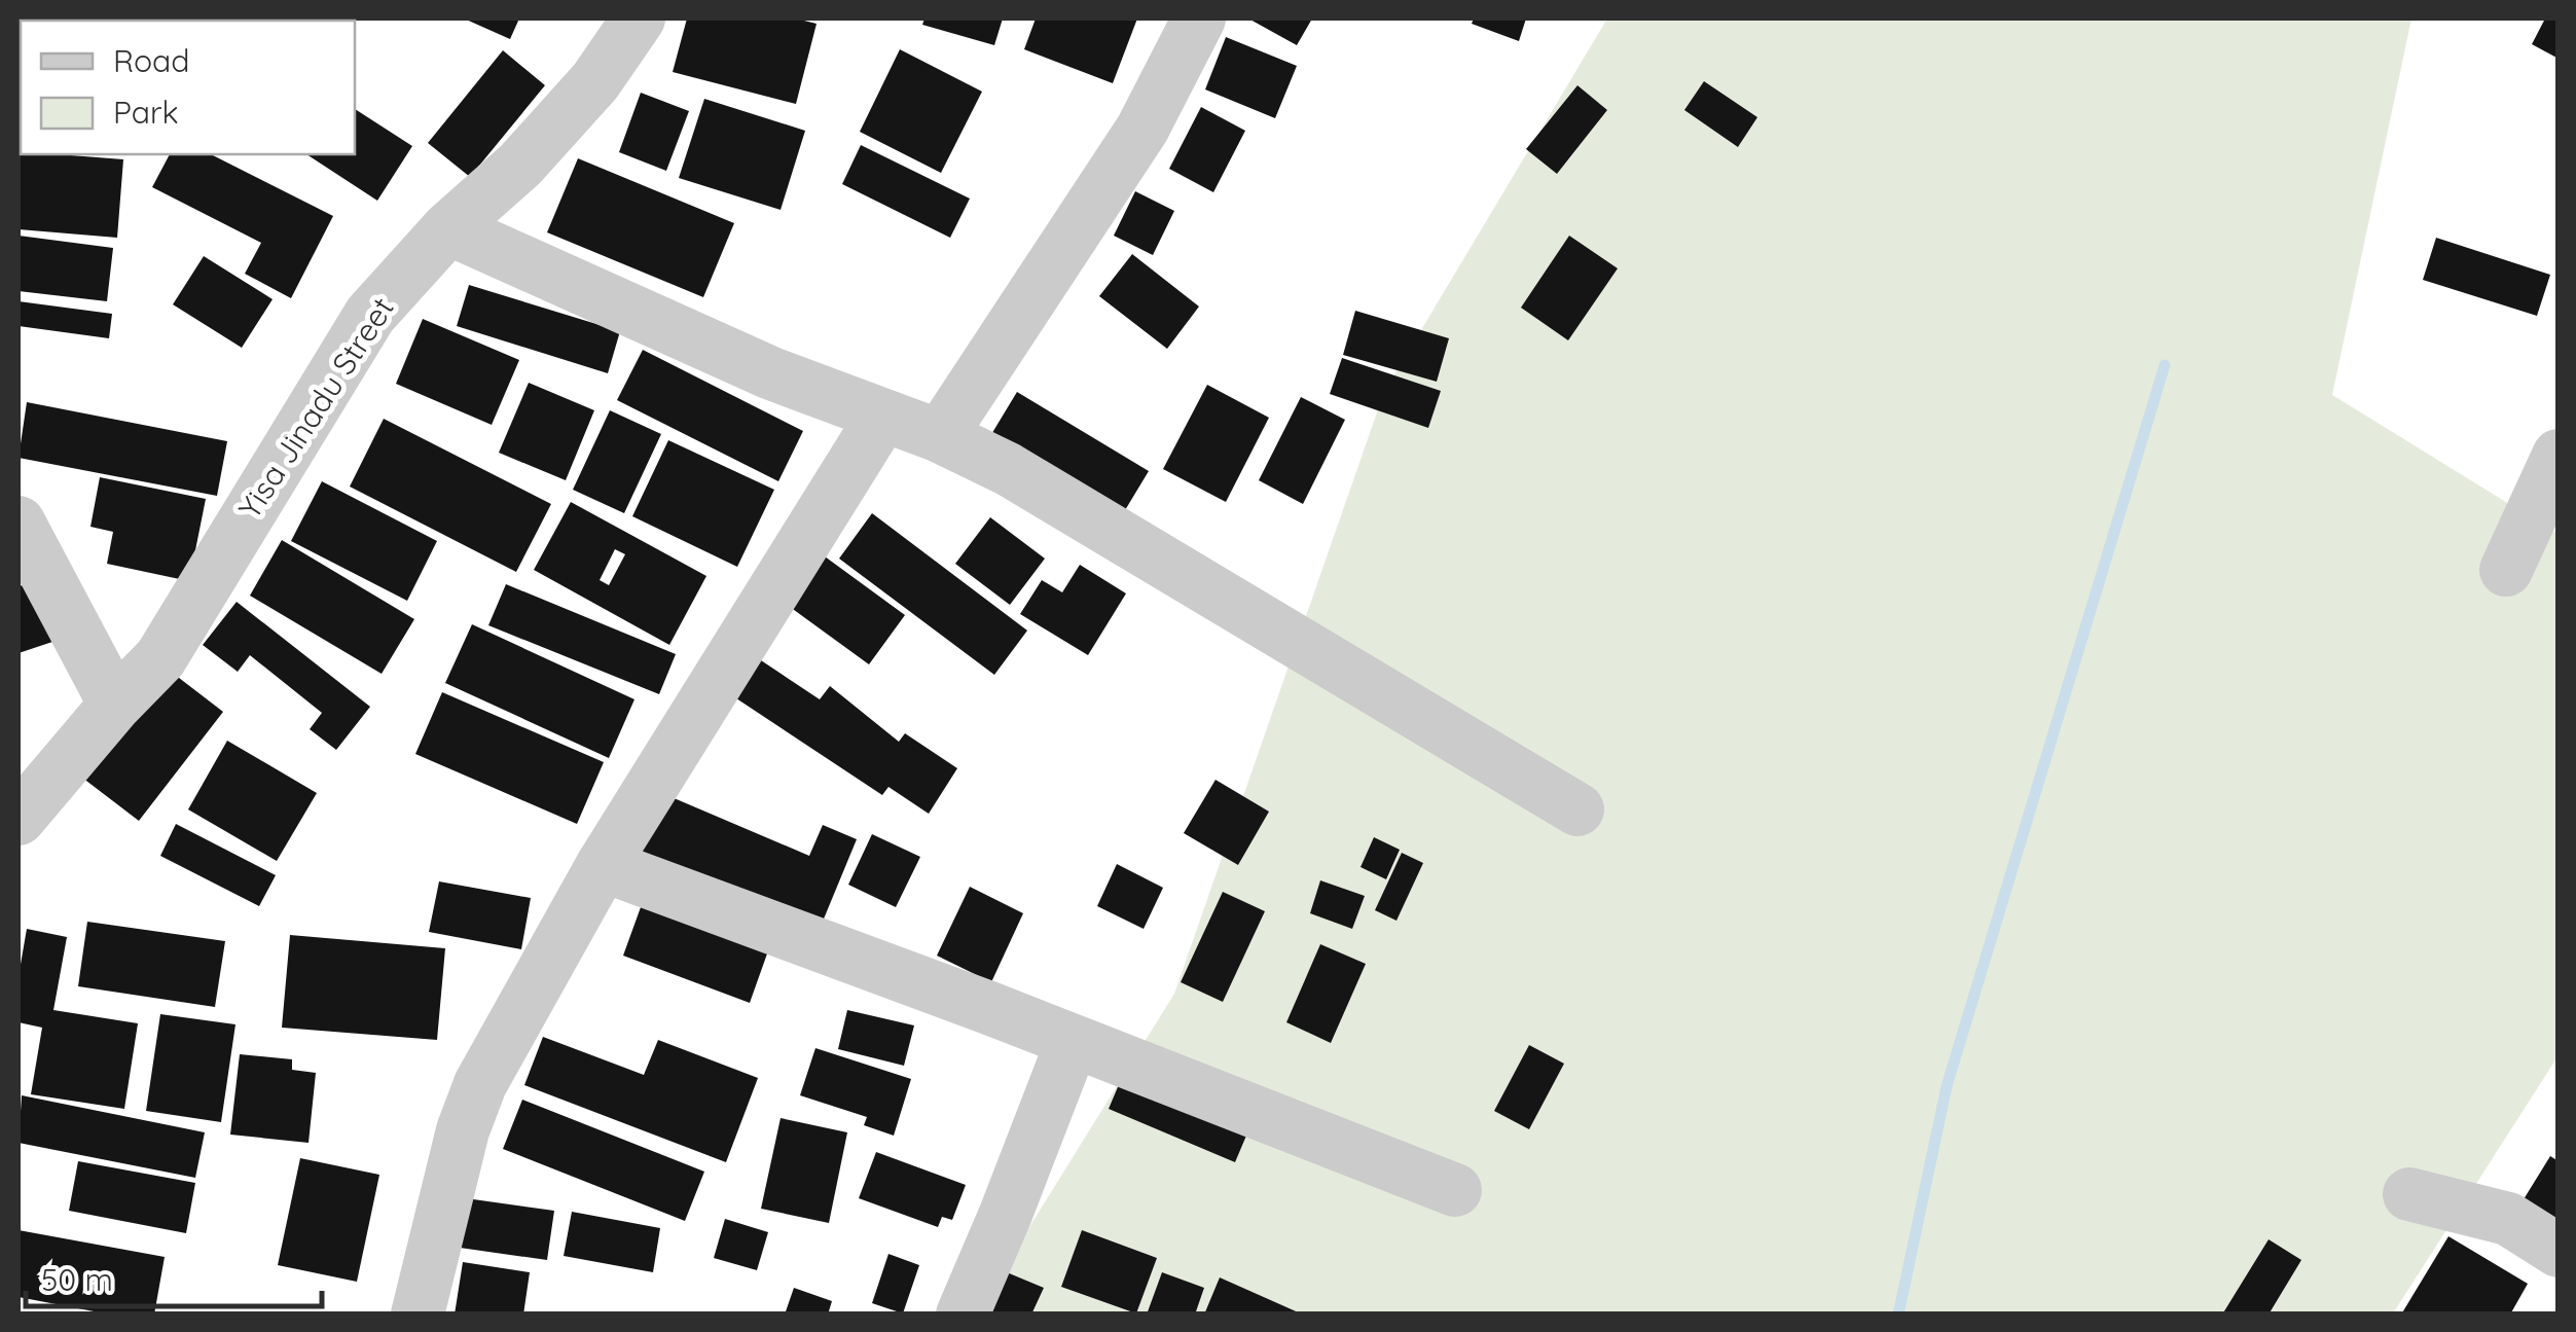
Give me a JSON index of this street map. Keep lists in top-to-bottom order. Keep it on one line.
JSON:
{"streets":{"street":["Yisa Jinadu Street"]},"legend":["Road","Park"],"scale_bar":"50 m"}
